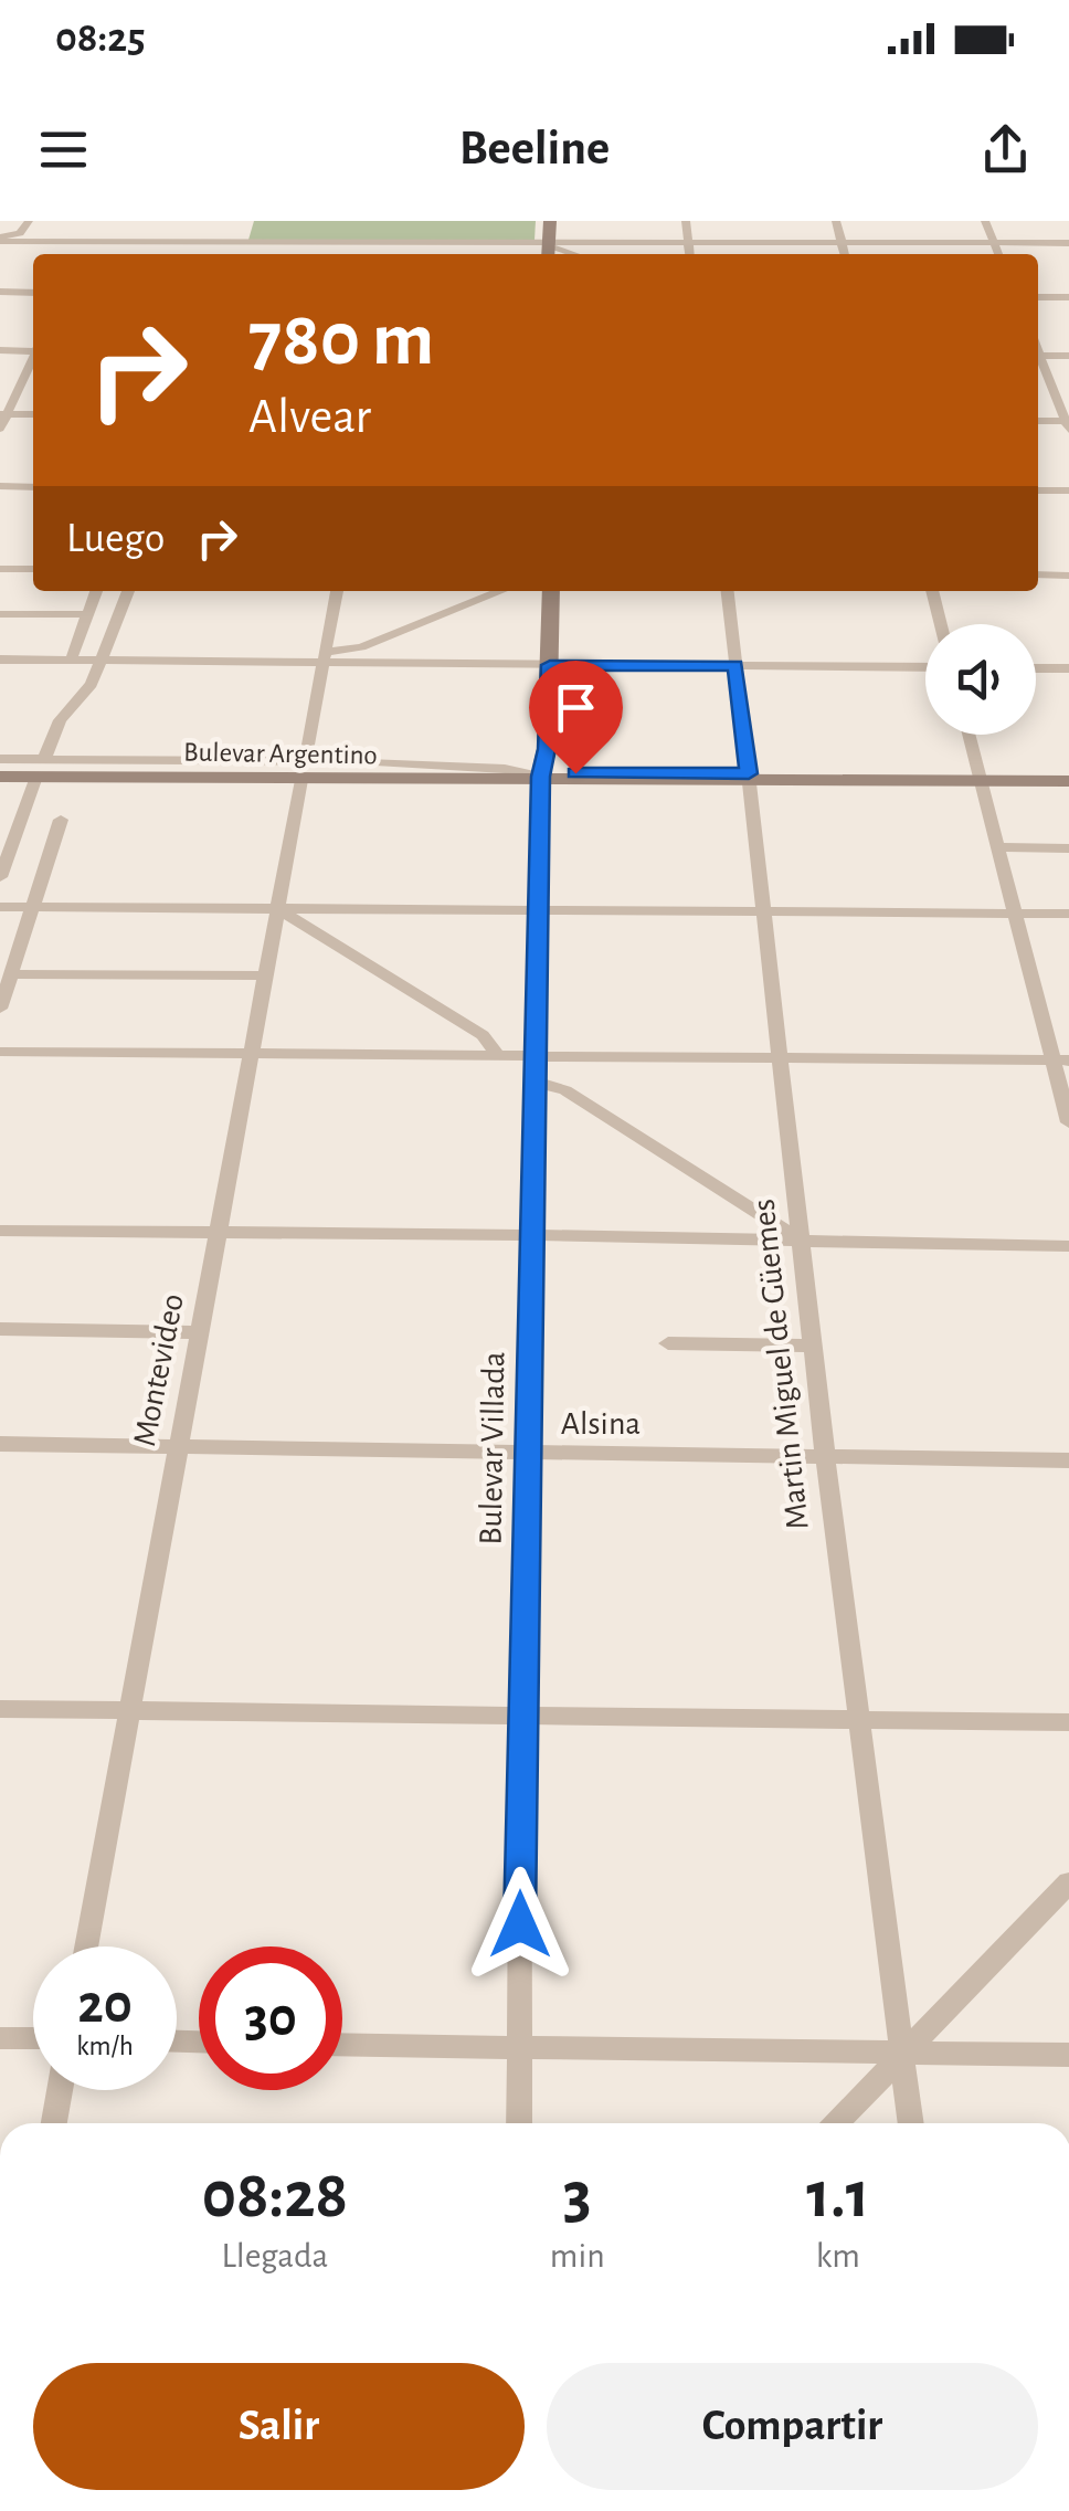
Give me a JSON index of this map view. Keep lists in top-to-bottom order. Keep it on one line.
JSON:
{"streets":{"main road":["Bulevar Argentino","Bulevar Villada"],"street":["Martin Miguel de Güemes","Montevideo","Alsina"]},"crossings":[["Bulevar Argentino","Martin Miguel de Güemes"],["Bulevar Argentino","Montevideo"],["Bulevar Argentino","Bulevar Villada"],["Martin Miguel de Güemes","Alsina"],["Montevideo","Alsina"],["Alsina","Bulevar Villada"]],"page":{"status":"08:25","header":"Beeline","turn":["780 m","Alvear"],"then":"Luego","speed":"20 km/h","limit":"30","eta":["08:28","Llegada","3","min","1.1","km"],"buttons":["Salir","Compartir"]}}
